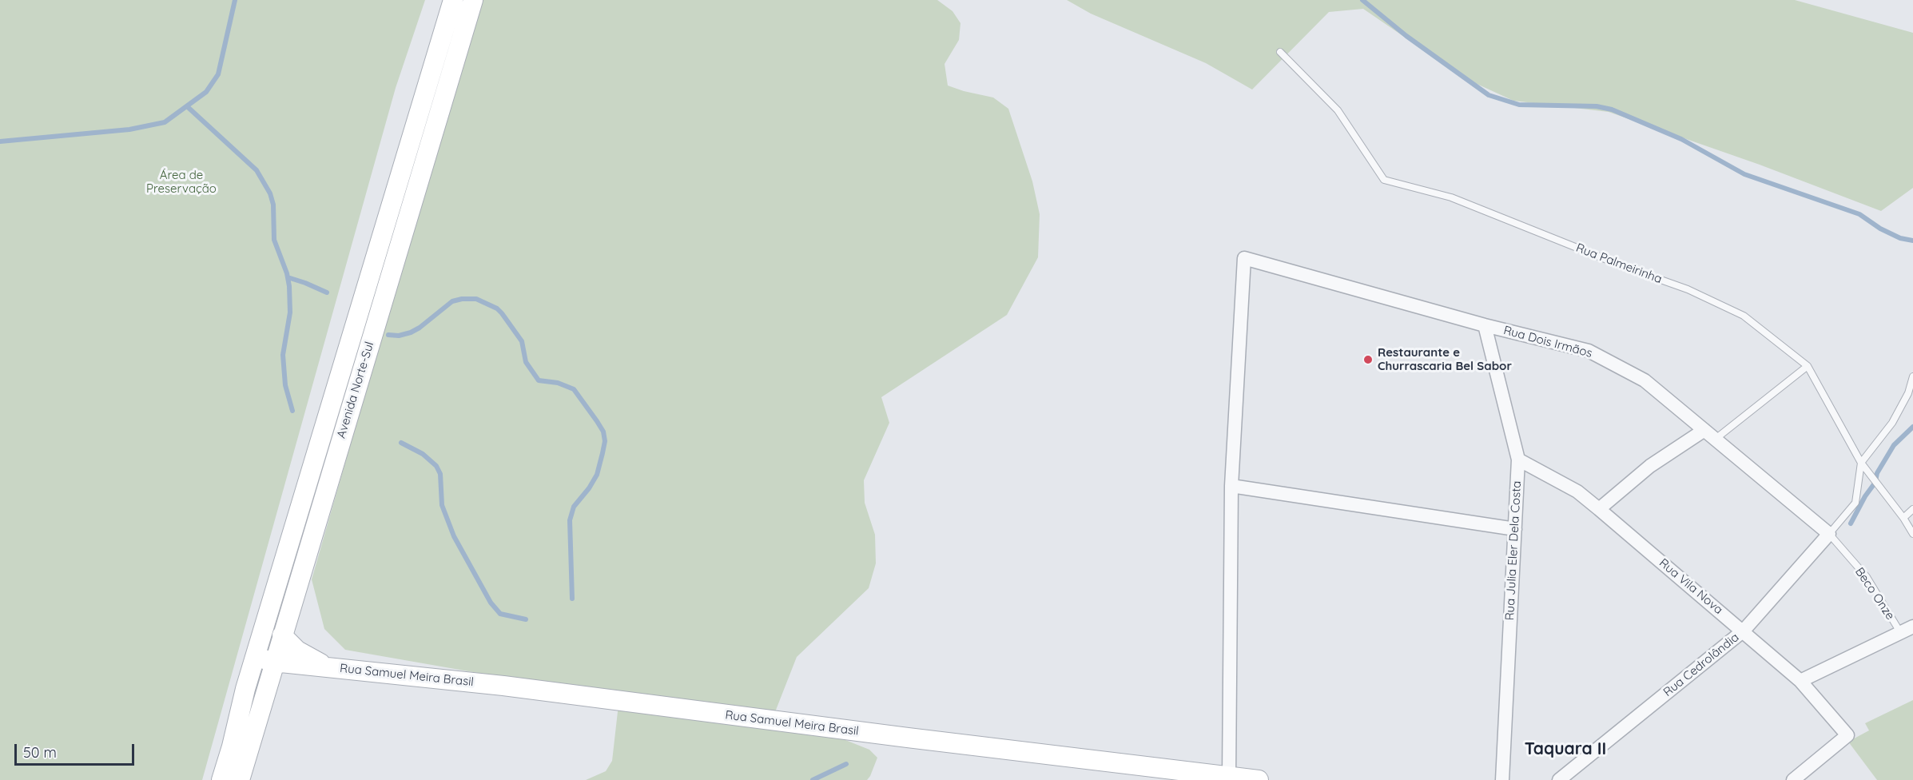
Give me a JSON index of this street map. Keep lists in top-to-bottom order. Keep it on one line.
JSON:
{"streets":{"main road":["Avenida Norte-Sul","Rua Samuel Meira Brasil"],"street":["Rua Dois Irmãos","Rua Julia Eler Dela Costa","Rua Vila Nova","Rua Cedrolândia"],"lane":["Rua Palmeirinha","Beco Onze"]},"crossings":[["Rua Dois Irmãos","Rua Julia Eler Dela Costa"],["Rua Dois Irmãos","Beco Onze"],["Rua Dois Irmãos","Rua Cedrolândia"],["Avenida Norte-Sul","Rua Samuel Meira Brasil"],["Rua Julia Eler Dela Costa","Rua Vila Nova"],["Rua Vila Nova","Rua Cedrolândia"],["Beco Onze","Rua Cedrolândia"]],"districts":["Taquara II"],"parks":["Área de Preservação"],"places":["Restaurante e Churrascaria Bel Sabor"],"scale_bar":"50 m"}
